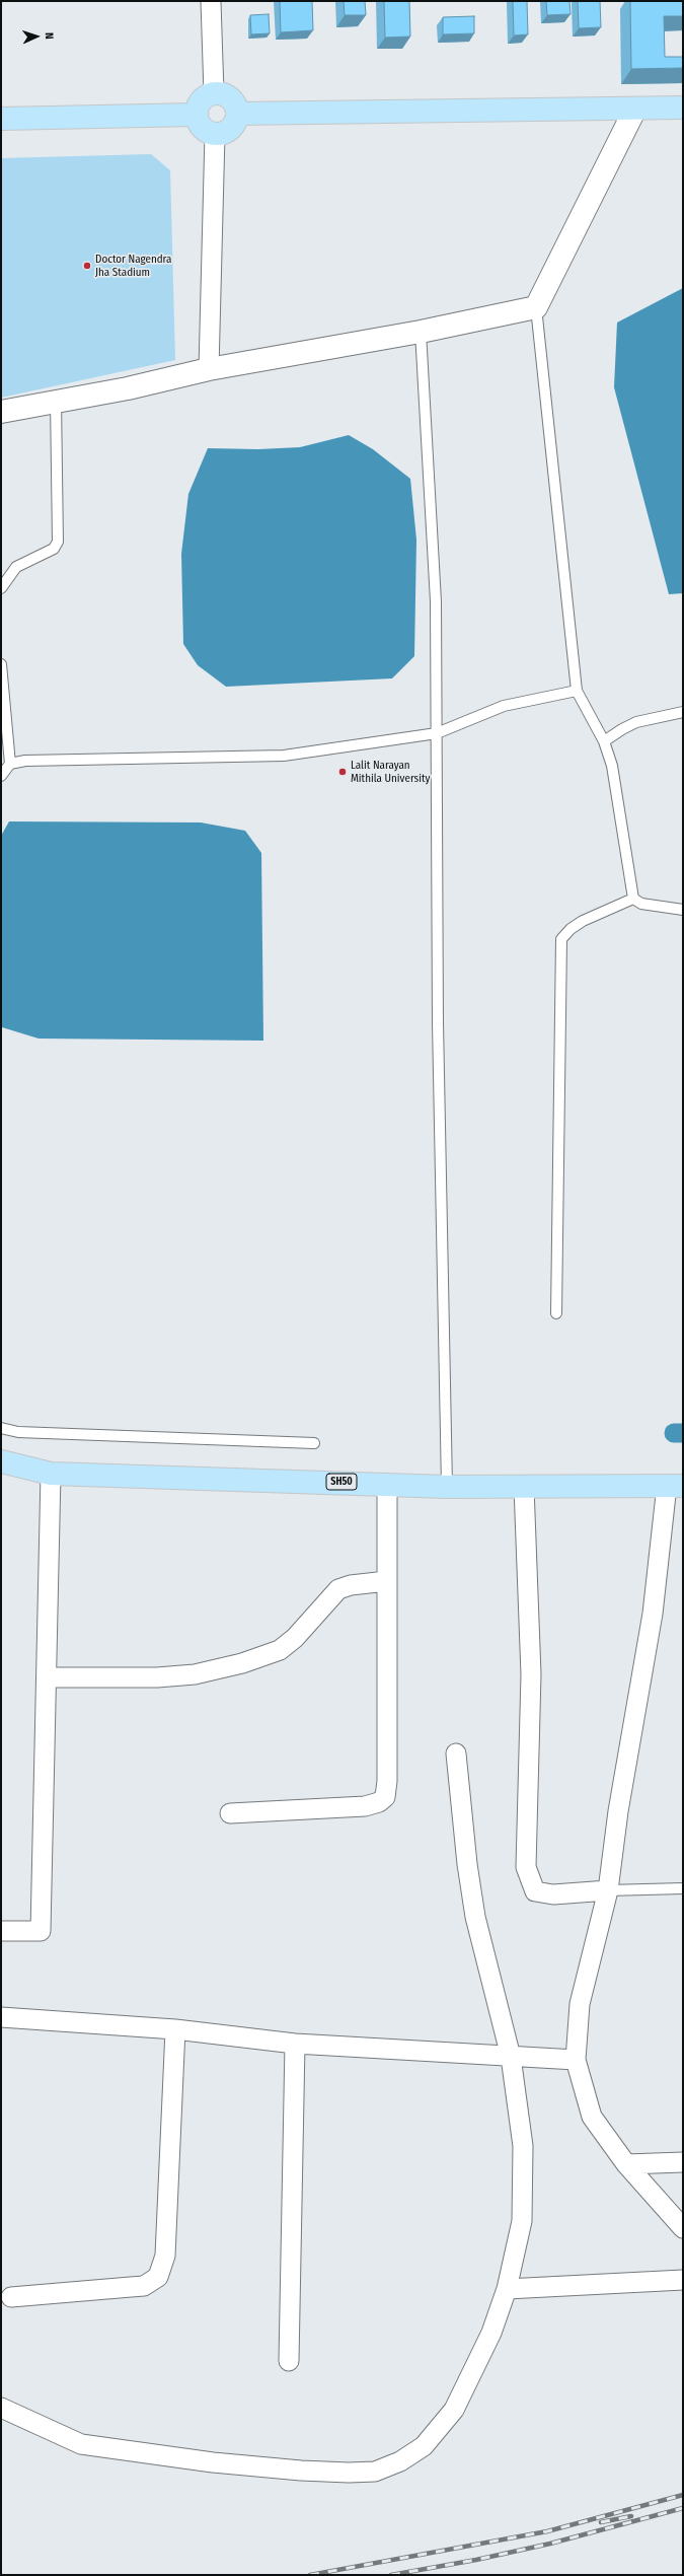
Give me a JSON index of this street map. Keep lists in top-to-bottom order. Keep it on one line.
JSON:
{"streets":{"main road":["SH50"]},"places":["Doctor Nagendra Jha Stadium","Lalit Narayan Mithila University"],"north":"right"}
